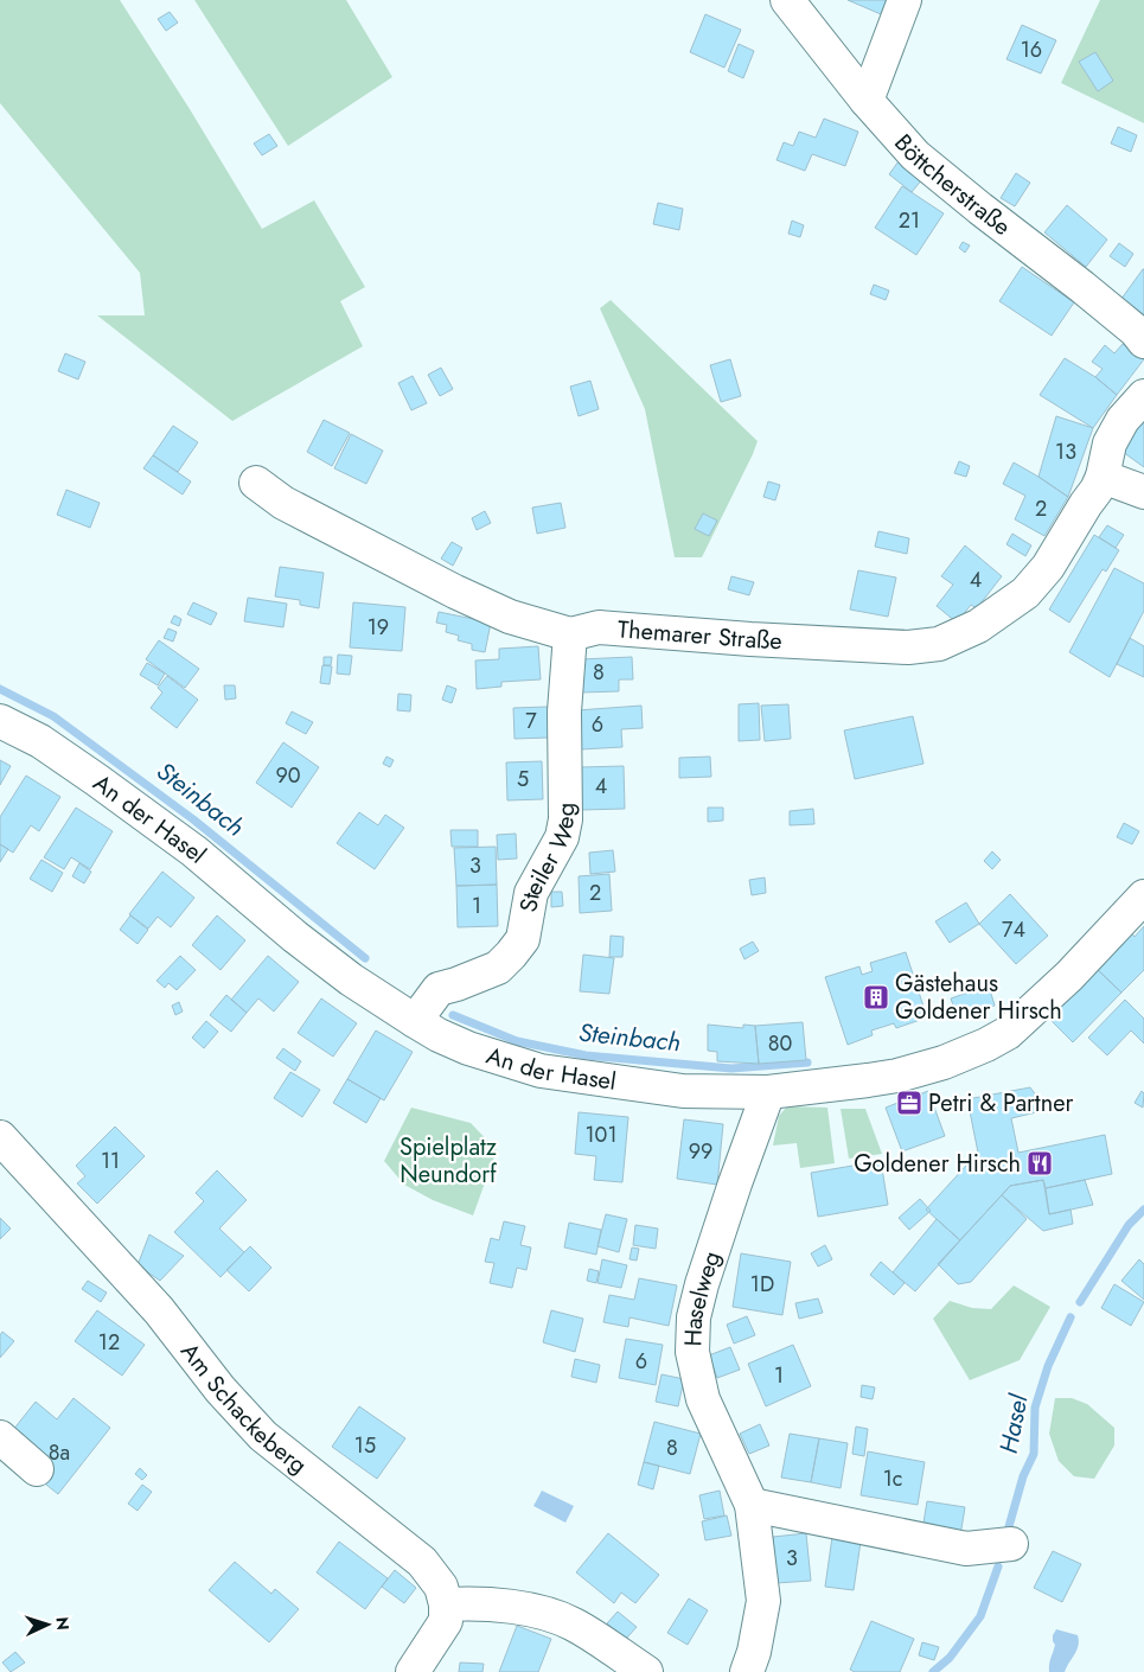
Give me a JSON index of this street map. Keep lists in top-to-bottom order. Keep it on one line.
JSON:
{"streets":{"street":["Böttcherstraße","Themarer Straße","An der Hasel","Steiler Weg","Haselweg","Am Schackeberg"]},"crossings":[["Themarer Straße","Steiler Weg"],["An der Hasel","Steiler Weg"],["An der Hasel","Haselweg"]],"water":["Steinbach","Hasel"],"parks":["Spielplatz Neundorf"],"places":{"building":["Gästehaus Goldener Hirsch"],"office":["Petri & Partner"],"restaurant":["Goldener Hirsch"]},"house_numbers":["16","21","13","2","4","19","8","7","6","90","5","4","3","2","1","74","80","101","99","11","1D","12","6","1","15","8","8a","1c","3"],"north":"right"}
